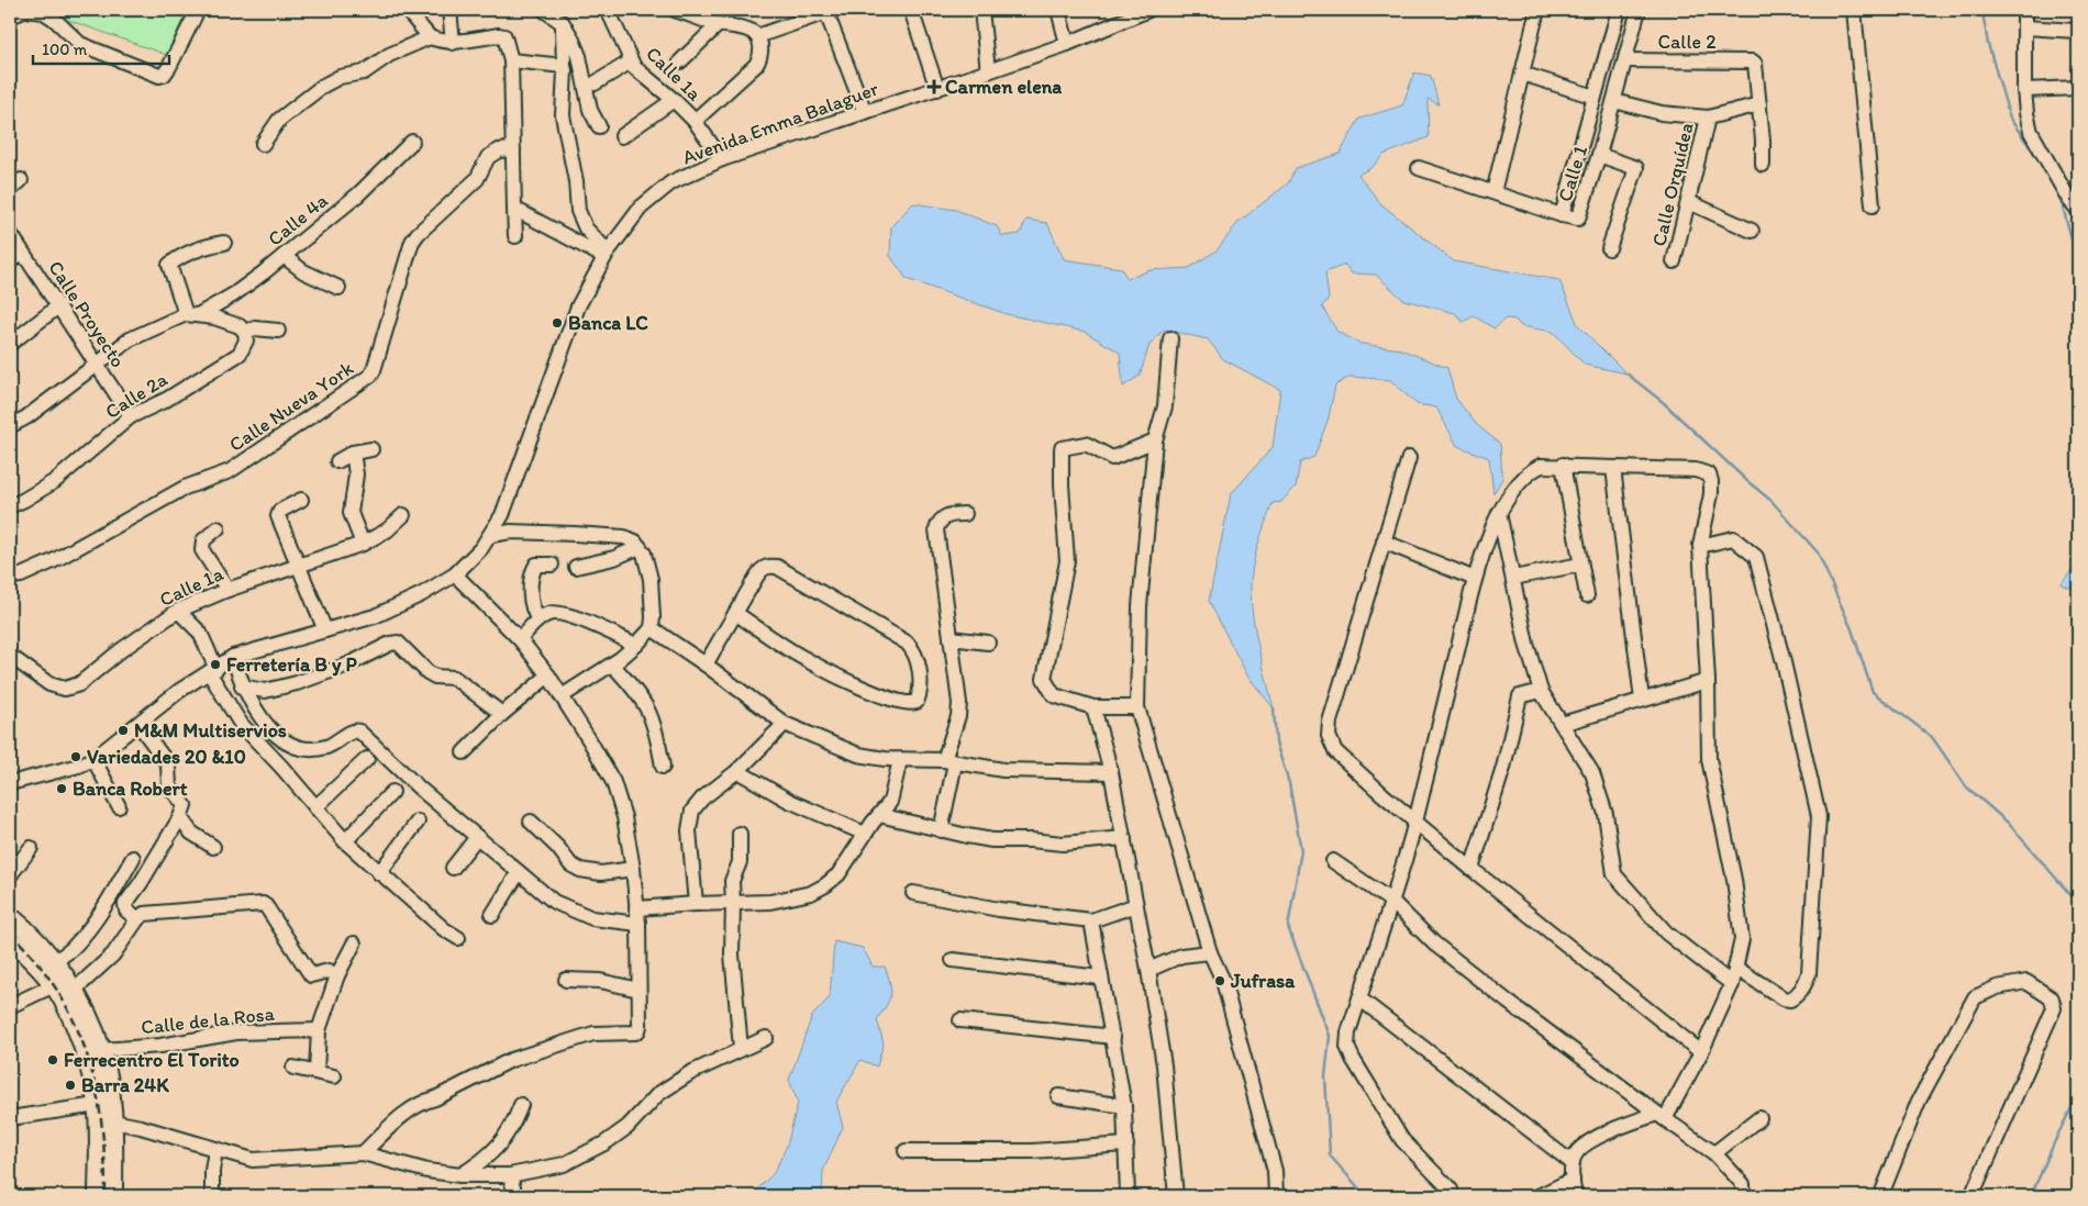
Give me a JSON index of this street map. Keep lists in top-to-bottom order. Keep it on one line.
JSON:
{"streets":{"street":["Calle 2","Calle 1a","Avenida Emma Balaguer","Calle 1","Calle Orquídea","Calle 4a","Calle Proyecto","Calle 2a","Calle Nueva York","Calle de la Rosa"]},"crossings":[["Calle 2","Calle 1"],["Calle 1a","Avenida Emma Balaguer"],["Calle 4a","Calle Proyecto"],["Calle Proyecto","Calle 2a"]],"places":{"health":["Carmen elena"],"other":["Banca LC","Ferretería B y P","M&M Multiservios","Variedades 20 &10","Banca Robert","Jufrasa","Ferrecentro El Torito","Barra 24K"]},"scale_bar":"100 m"}
